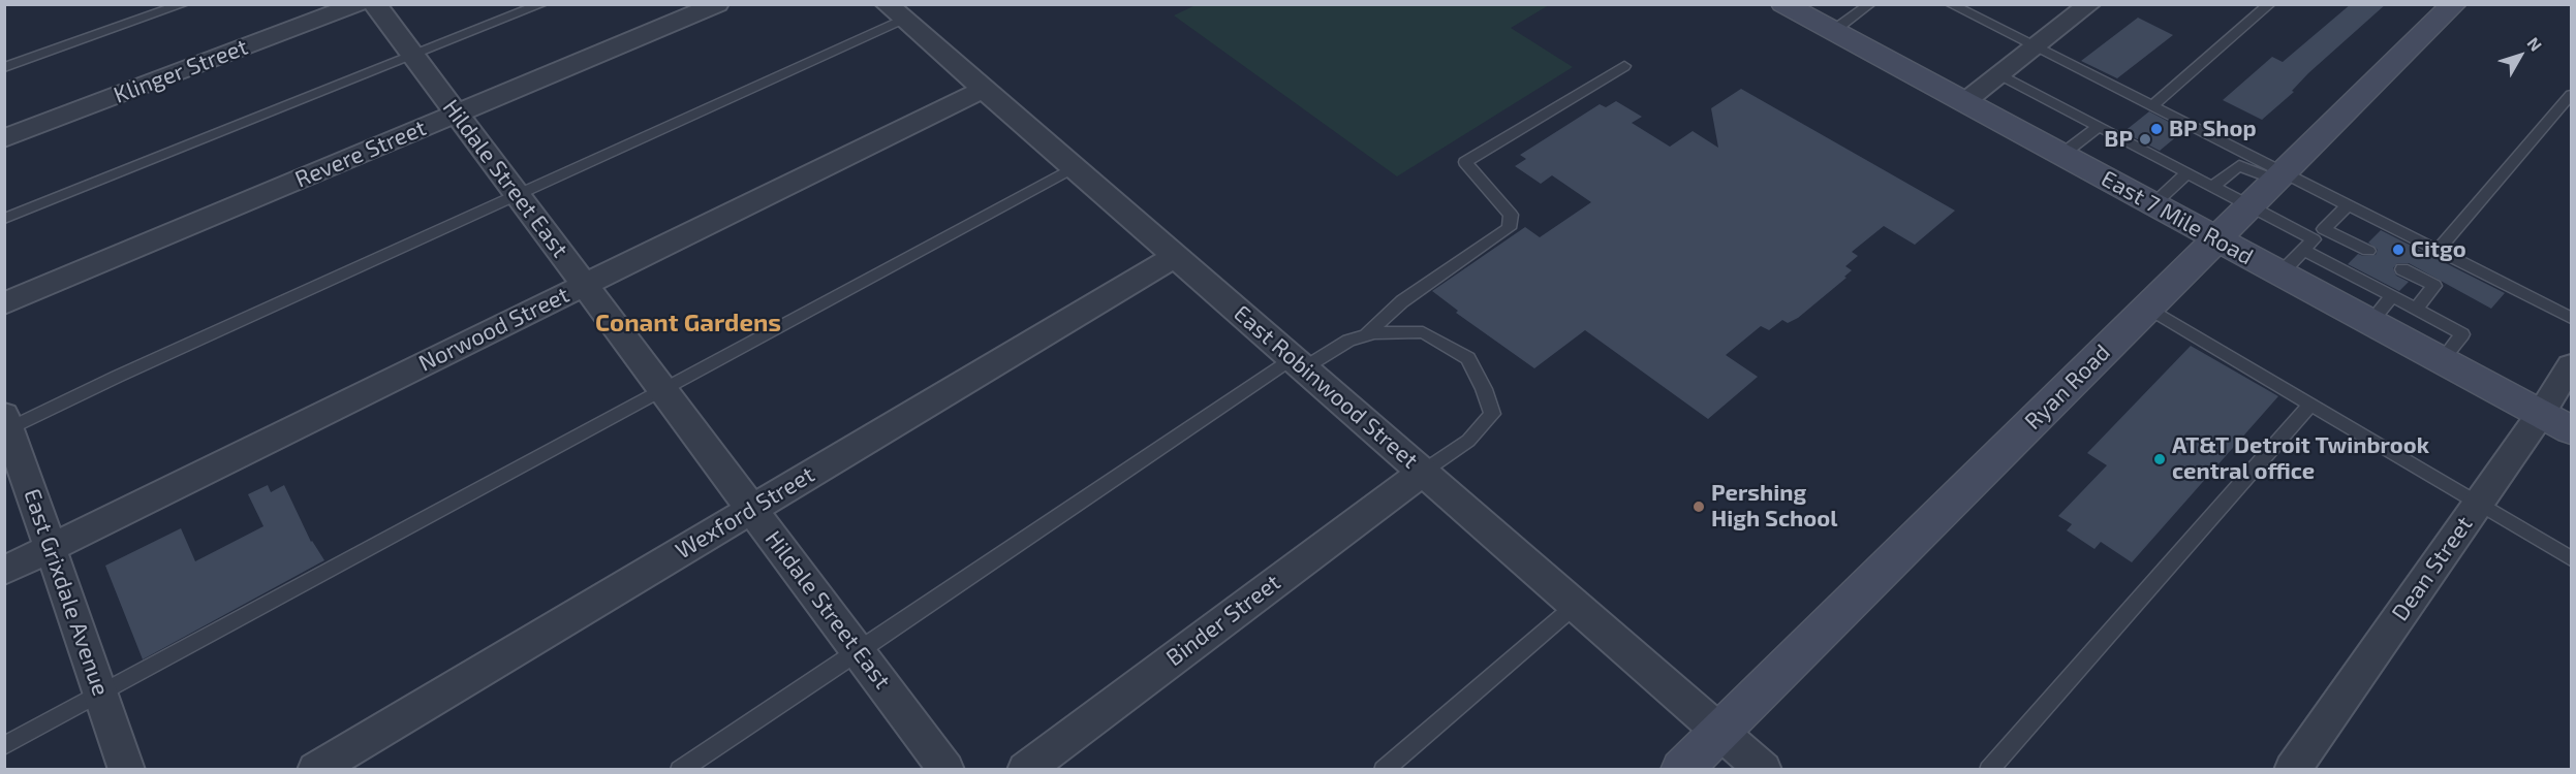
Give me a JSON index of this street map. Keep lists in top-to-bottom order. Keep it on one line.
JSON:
{"streets":{"street":["Klinger Street","Revere Street","Hildale Street East","East 7 Mile Road","Norwood Street","East Robinwood Street","Ryan Road","Wexford Street","Dean Street","East Grixdale Avenue","Binder Street"]},"crossings":[["Revere Street","Hildale Street East"],["Hildale Street East","Norwood Street"],["Hildale Street East","Wexford Street"],["East 7 Mile Road","Ryan Road"],["East 7 Mile Road","Dean Street"],["Norwood Street","East Robinwood Street"],["Norwood Street","East Grixdale Avenue"],["East Robinwood Street","Ryan Road"],["East Robinwood Street","Wexford Street"],["East Robinwood Street","Binder Street"]],"districts":["Conant Gardens"],"places":["BP Shop","BP","Citgo","AT&T Detroit Twinbrook central office","Pershing High School"],"north":"top right"}
